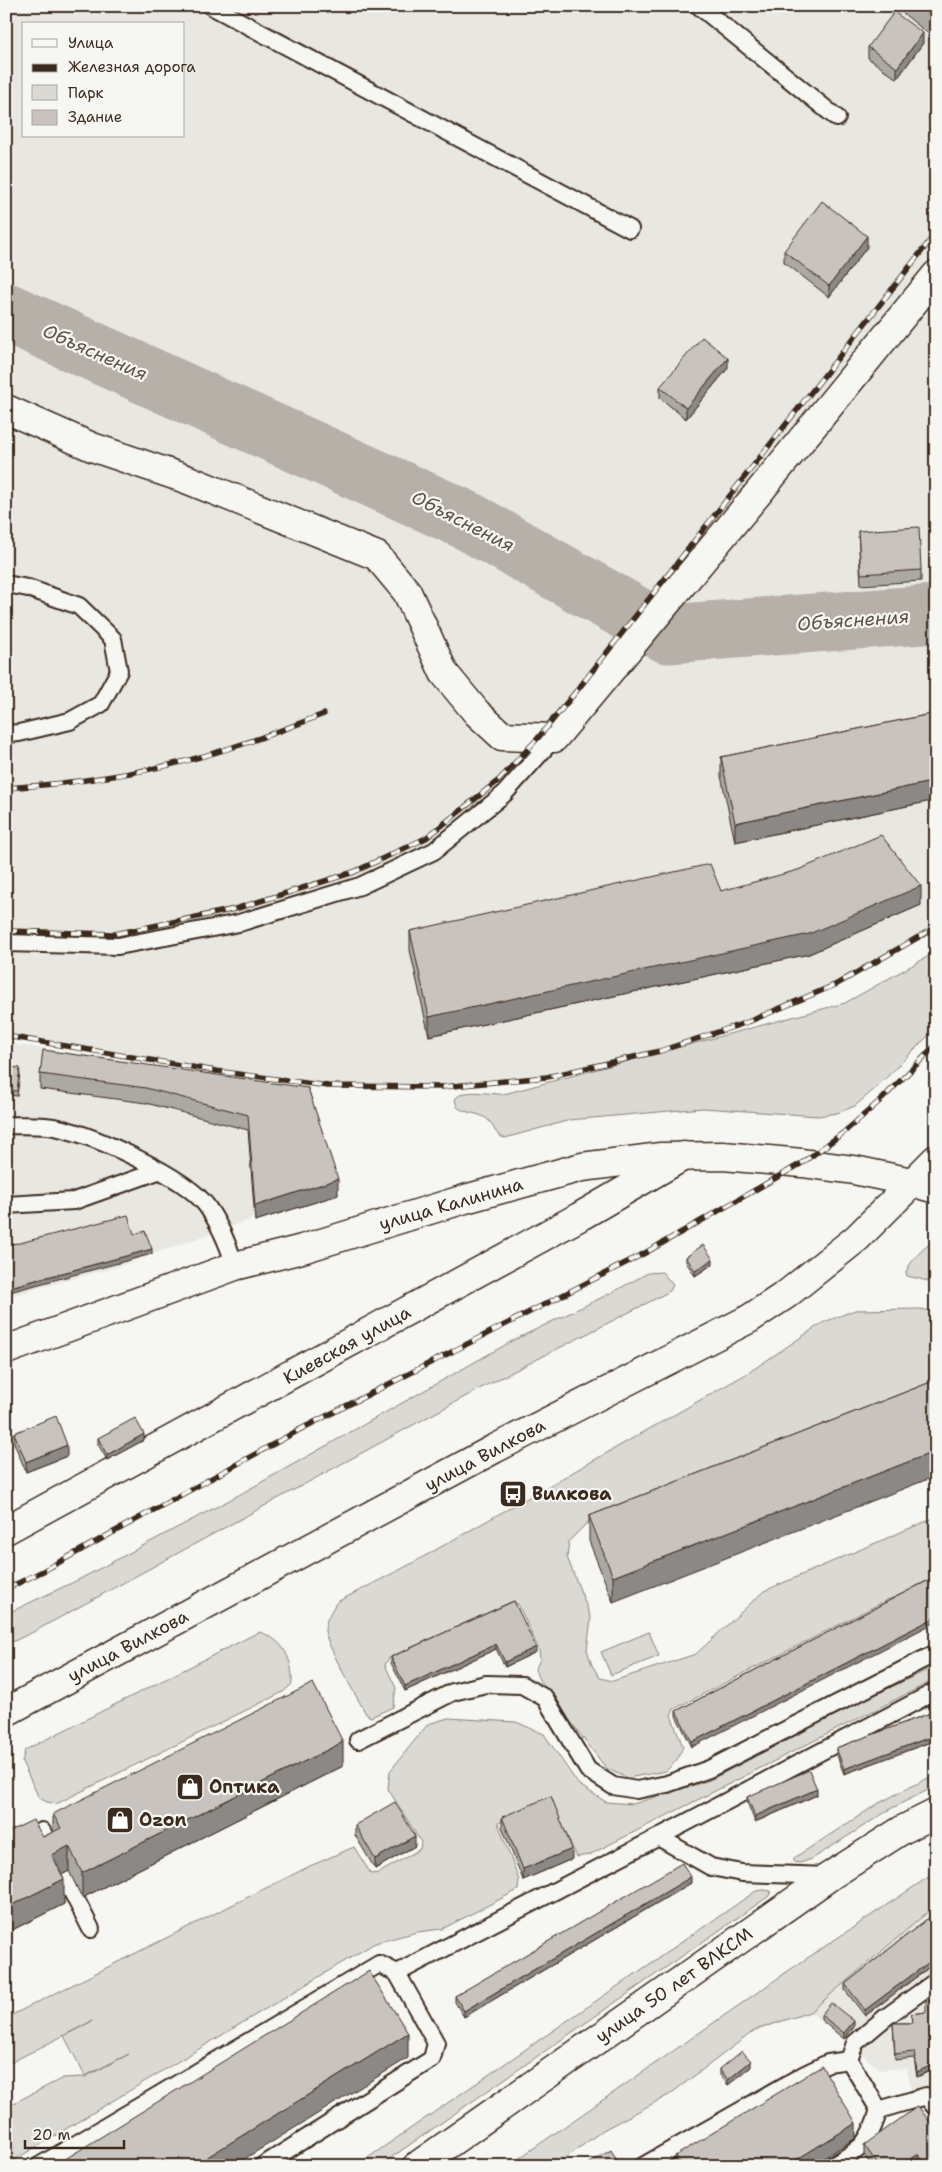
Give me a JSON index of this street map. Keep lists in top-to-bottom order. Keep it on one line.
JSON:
{"streets":{"main road":["улица Калинина","Киевская улица","улица Вилкова","улица 50 лет ВЛКСМ"]},"crossings":[["улица Калинина","Киевская улица"],["улица Калинина","улица Вилкова"]],"water":["Объяснения"],"places":{"bus stop":["Вилкова"],"shop":["Оптика","Ozon"]},"legend":["Улица","Железная дорога","Парк","Здание"],"scale_bar":"20 m"}
